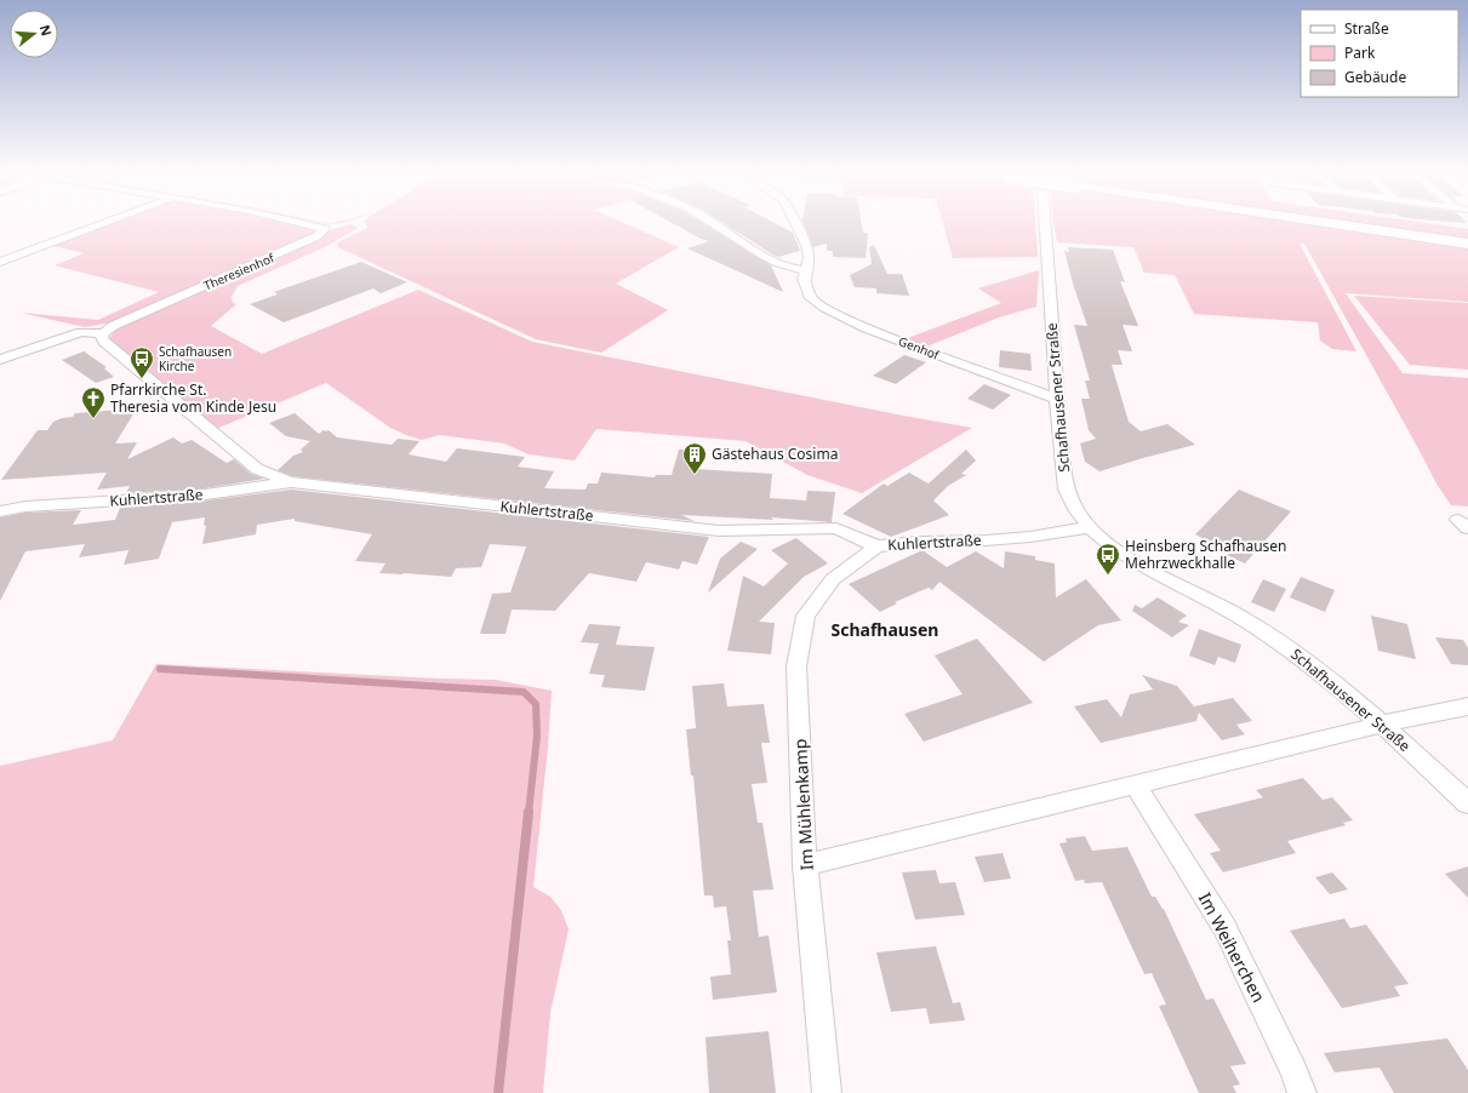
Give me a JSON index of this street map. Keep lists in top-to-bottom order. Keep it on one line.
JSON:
{"streets":{"street":["Theresienhof","Genhof","Schafhausener Straße","Kuhlertstraße","Im Mühlenkamp","Im Weiherchen"]},"crossings":[["Genhof","Schafhausener Straße"],["Schafhausener Straße","Kuhlertstraße"],["Kuhlertstraße","Im Mühlenkamp"]],"districts":["Schafhausen"],"places":{"bus stop":["Schafhausen Kirche","Heinsberg Schafhausen Mehrzweckhalle"],"church":["Pfarrkirche St. Theresia vom Kinde Jesu"],"building":["Gästehaus Cosima"]},"legend":["Straße","Park","Gebäude"],"north":"right"}
